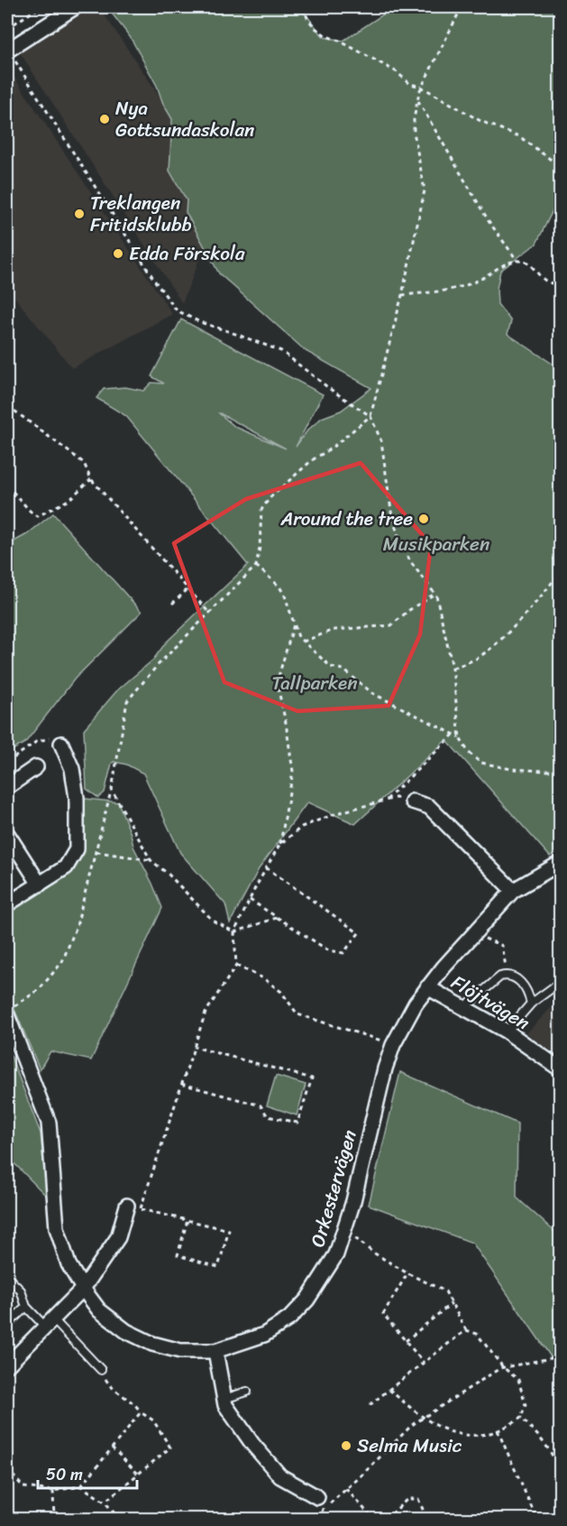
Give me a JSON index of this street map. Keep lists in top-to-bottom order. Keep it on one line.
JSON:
{"streets":{"street":["Flöjtvägen","Orkestervägen"]},"crossings":[["Flöjtvägen","Orkestervägen"]],"parks":["Musikparken","Tallparken"],"places":["Nya Gottsundaskolan","Treklangen Fritidsklubb","Edda Förskola","Around the tree","Selma Music"],"scale_bar":"50 m"}
